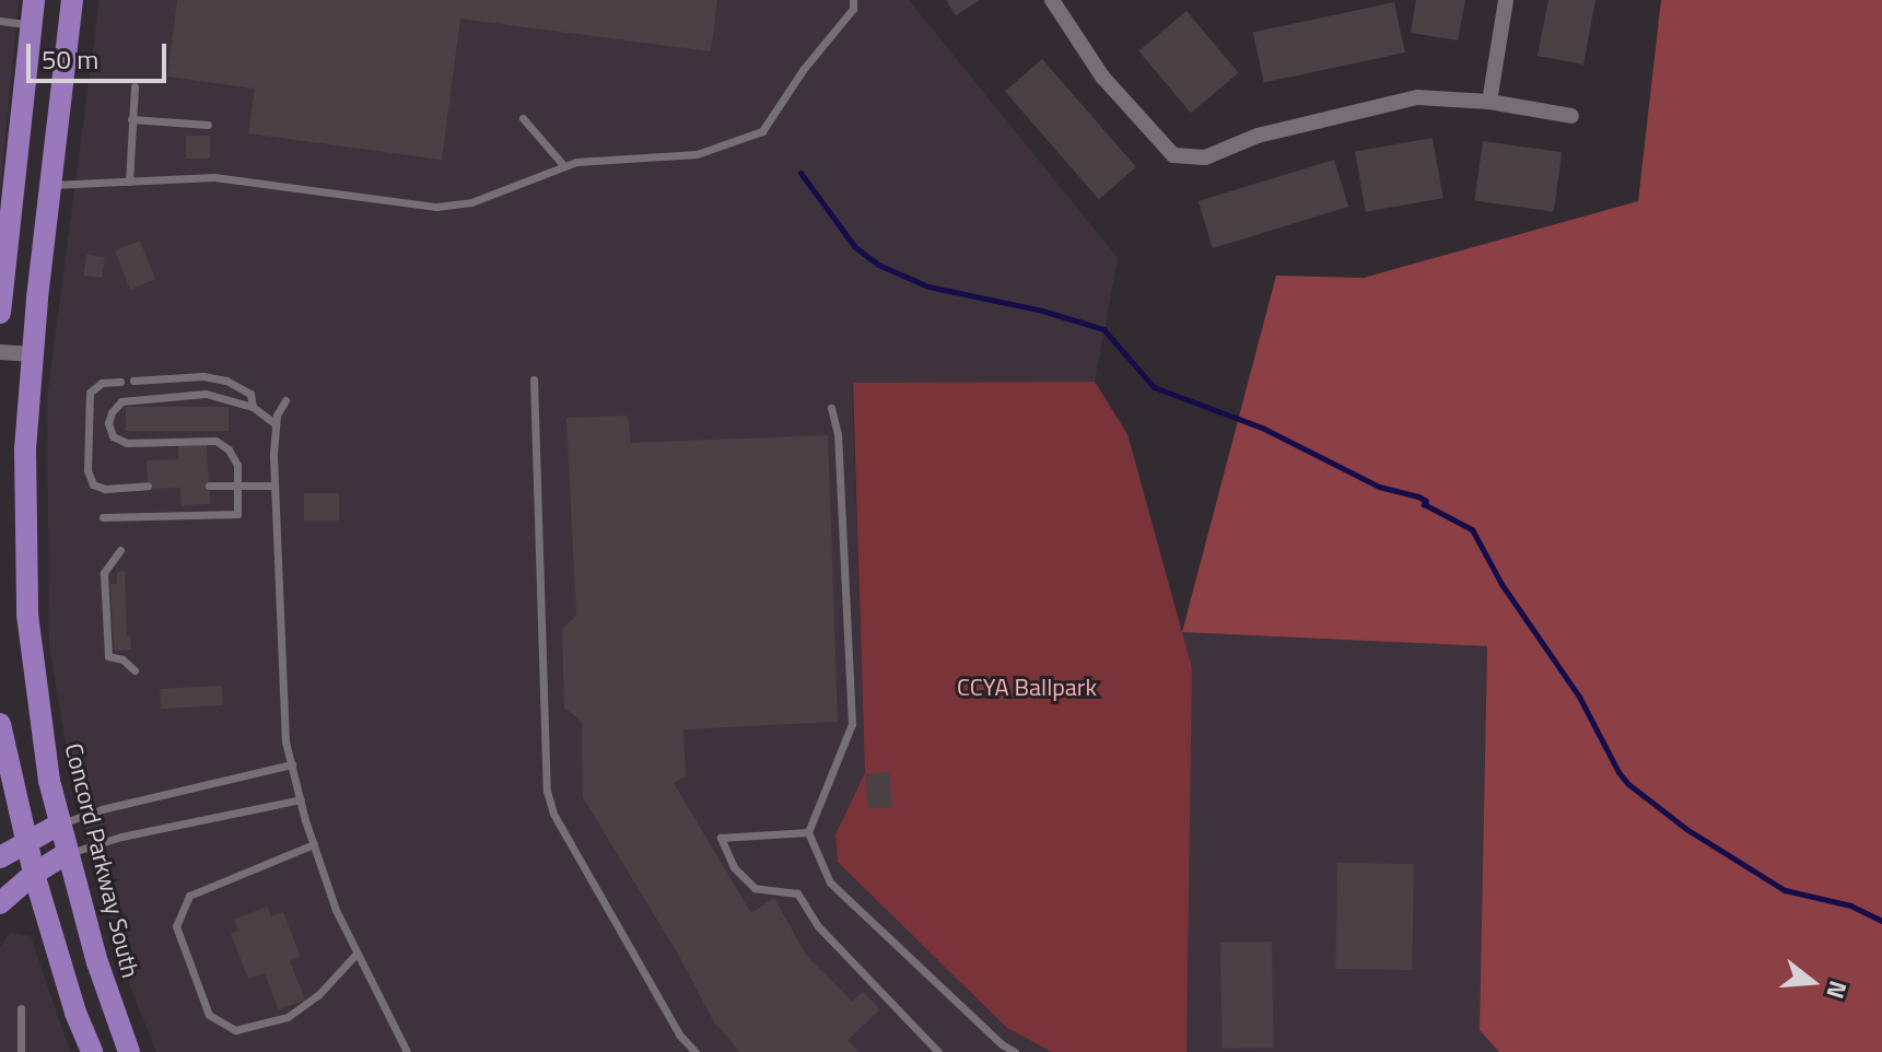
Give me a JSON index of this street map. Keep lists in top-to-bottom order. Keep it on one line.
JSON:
{"streets":{"main road":["Concord Parkway South"]},"parks":["CCYA Ballpark"],"scale_bar":"50 m","north":"right"}
